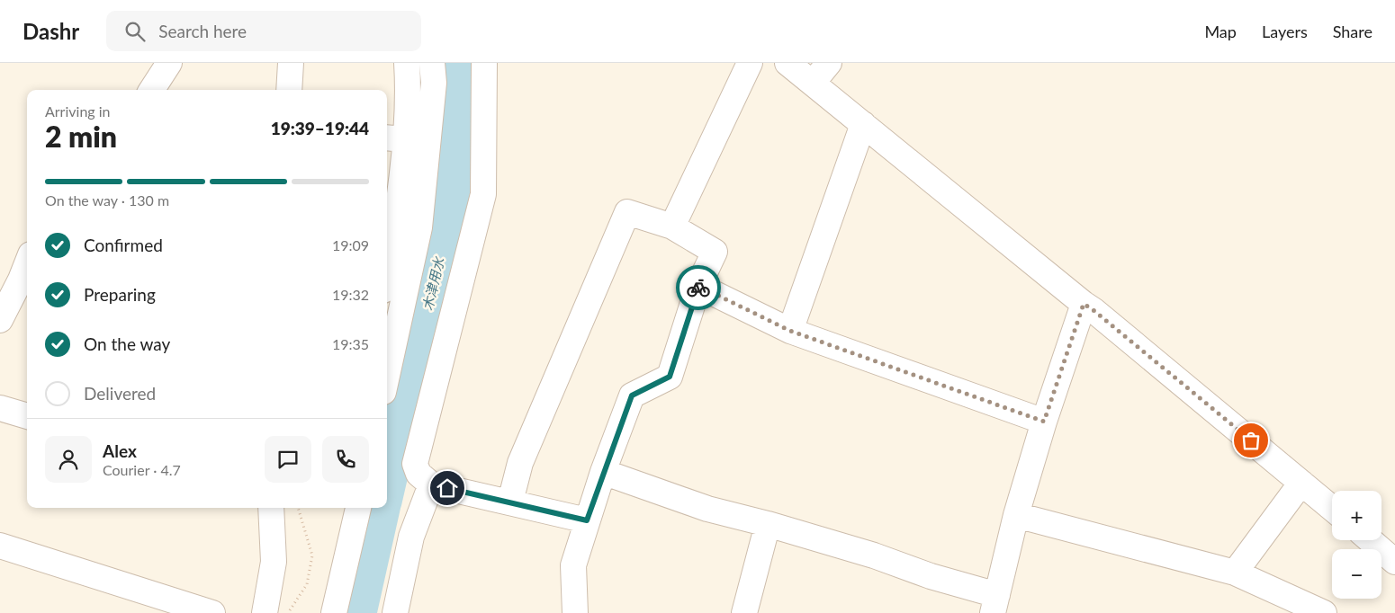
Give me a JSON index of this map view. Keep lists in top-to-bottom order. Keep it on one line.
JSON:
{"water":["木津用水"],"page":{"header":"Dashr","search":"Search here","nav":["Map","Layers","Share"],"heading":["2 min","Arriving in","19:39–19:44"],"panel":["Alex","Courier · 4.7"],"bar":"On the way · 130 m","list":[["Confirmed","19:09"],["Preparing","19:32"],["On the way","19:35"],"Delivered"],"map_buttons":["+","−"]}}
